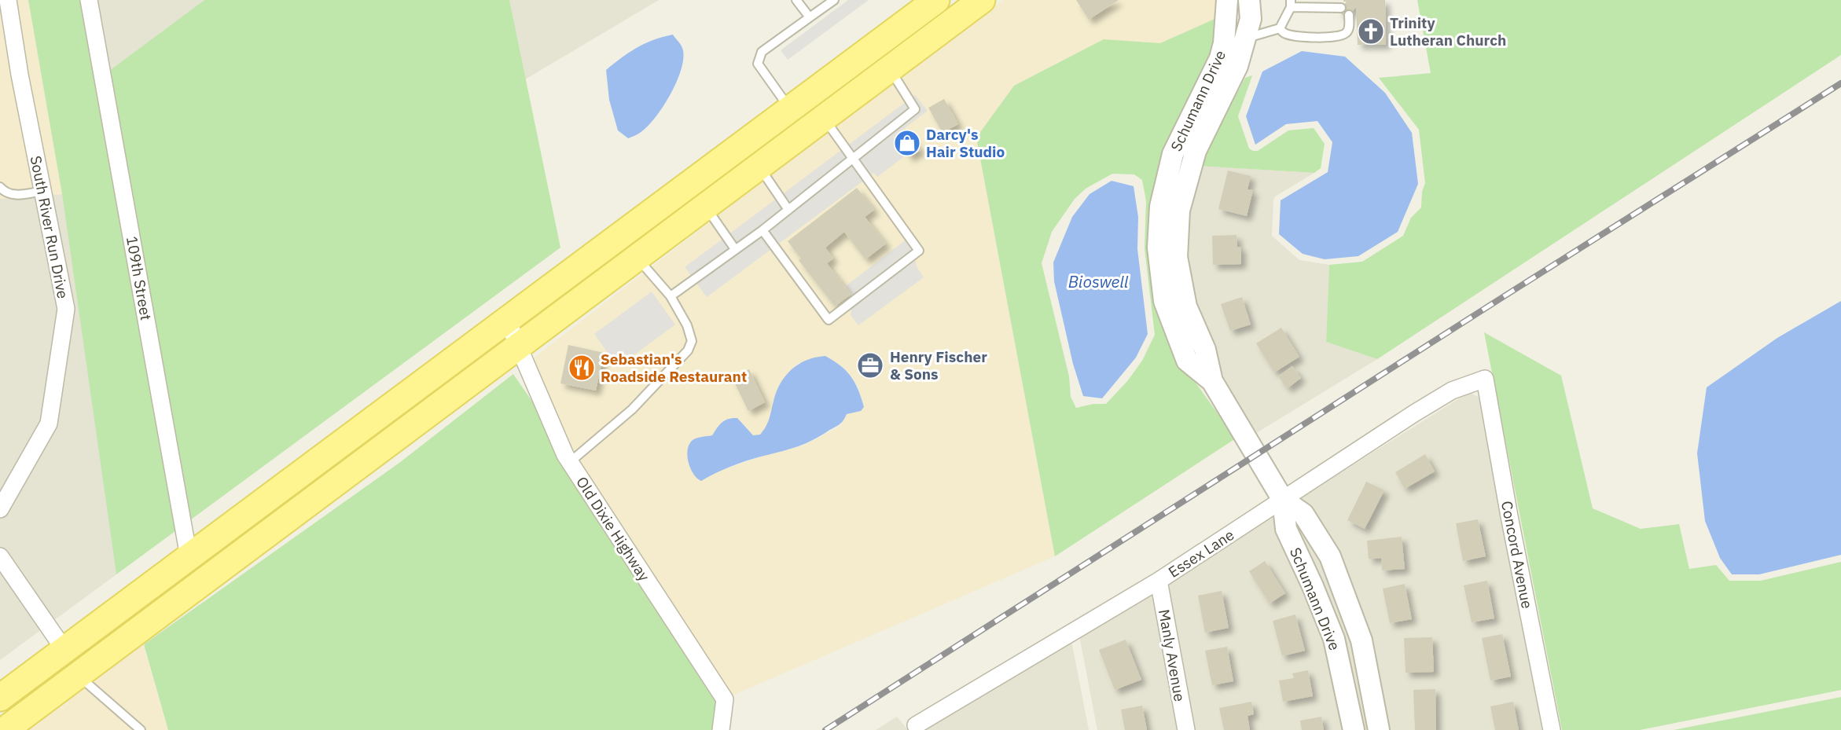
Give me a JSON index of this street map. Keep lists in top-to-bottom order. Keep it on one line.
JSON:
{"streets":{"street":["Schumann Drive","South River Run Drive","109th Street","Old Dixie Highway","Essex Lane","Concord Avenue","Manly Avenue"]},"crossings":[["Schumann Drive","Essex Lane"],["Essex Lane","Concord Avenue"],["Essex Lane","Manly Avenue"]],"water":["Bioswell"],"places":{"church":["Trinity Lutheran Church"],"shop":["Darcy's Hair Studio"],"office":["Henry Fischer & Sons"],"restaurant":["Sebastian's Roadside Restaurant"]}}
